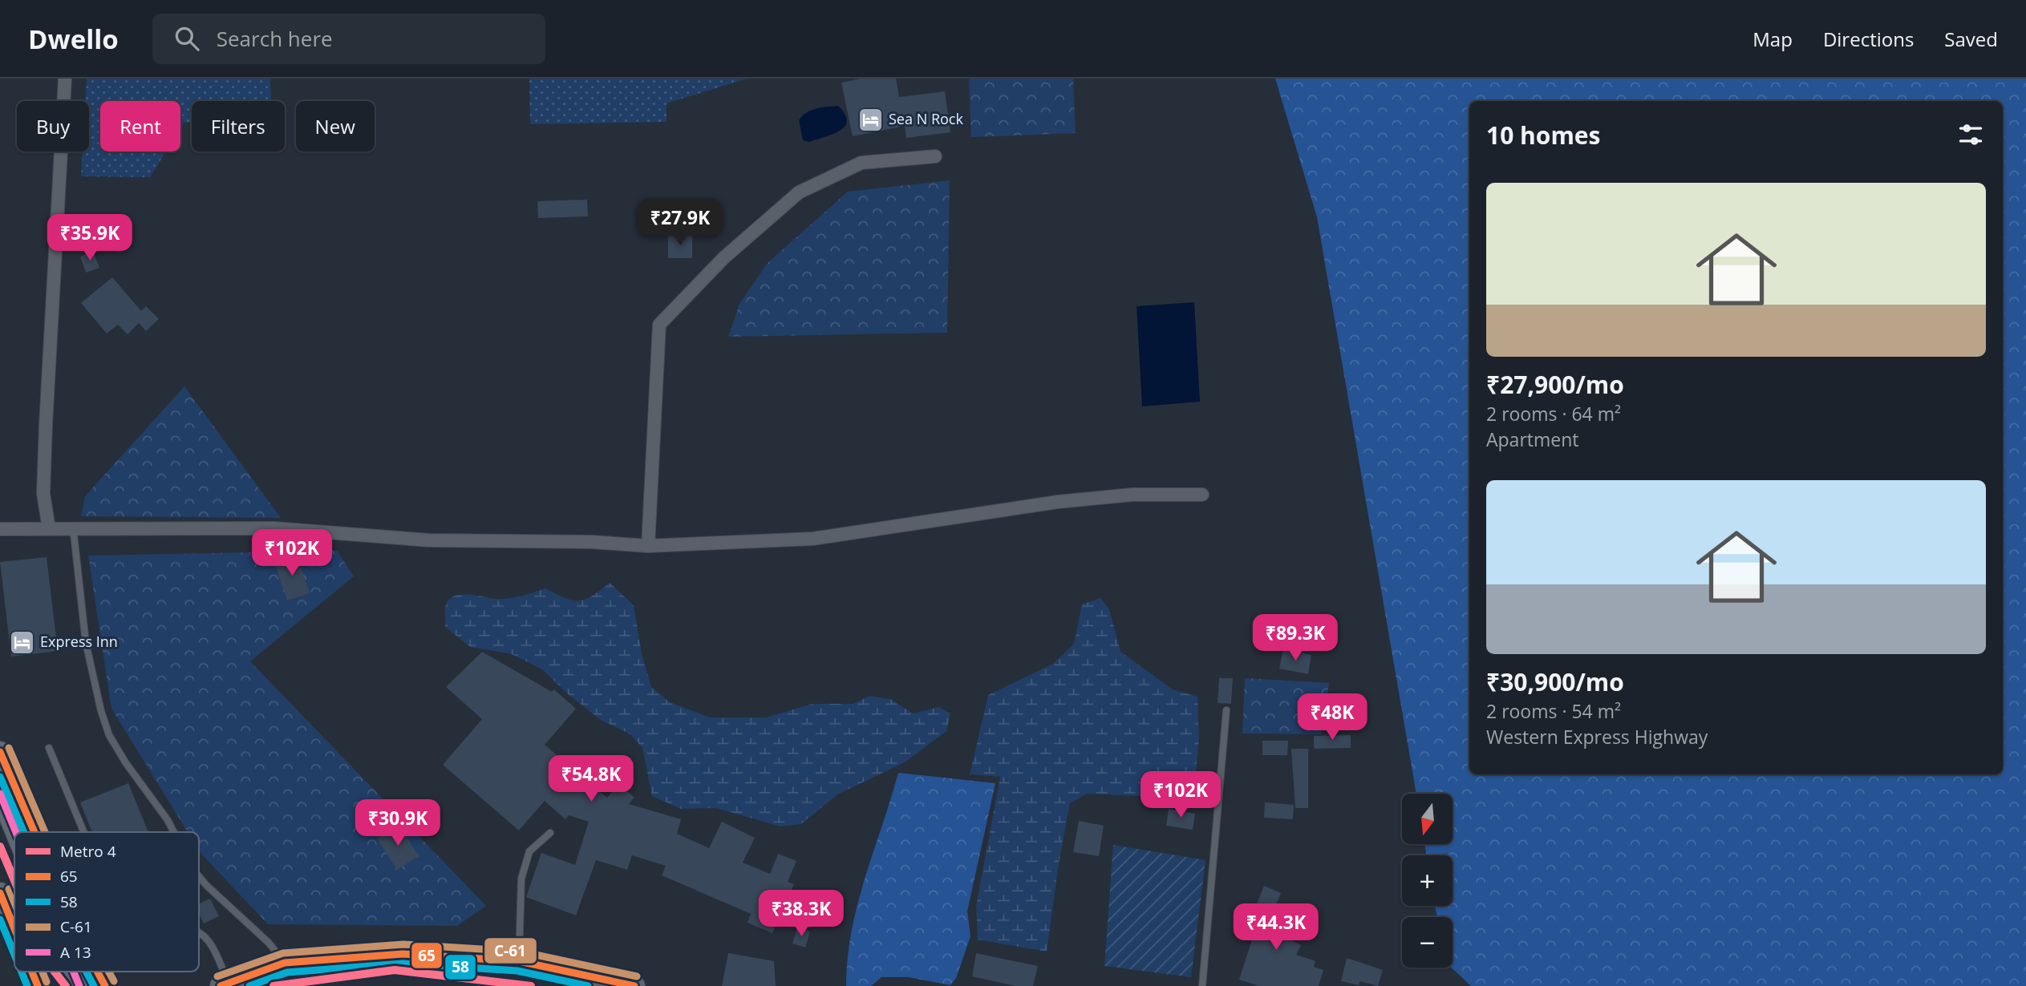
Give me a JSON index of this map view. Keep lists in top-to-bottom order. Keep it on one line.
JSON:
{"places":{"hotel":["Sea N Rock","Express Inn"]},"lines":["transit line C-61","transit line 65","transit line 58","metro line 4"],"legend":["Metro 4","65","58","C-61","A 13"],"north":"bottom","page":{"header":"Dwello","search":"Search here","nav":["Map","Directions","Saved"],"chip":["Buy","Rent","Filters","New"],"heading":"10 homes","list":[{"name":"₹27,900/mo","note":"2 rooms · 64 m² · Apartment"},{"name":"₹30,900/mo","note":"2 rooms · 54 m² · Western Express Highway"}],"price":["₹27.9K","₹35.9K","₹102K","₹89.3K","₹48K","₹54.8K","₹102K","₹30.9K","₹38.3K","₹44.3K"],"map_buttons":["+","−"]}}
